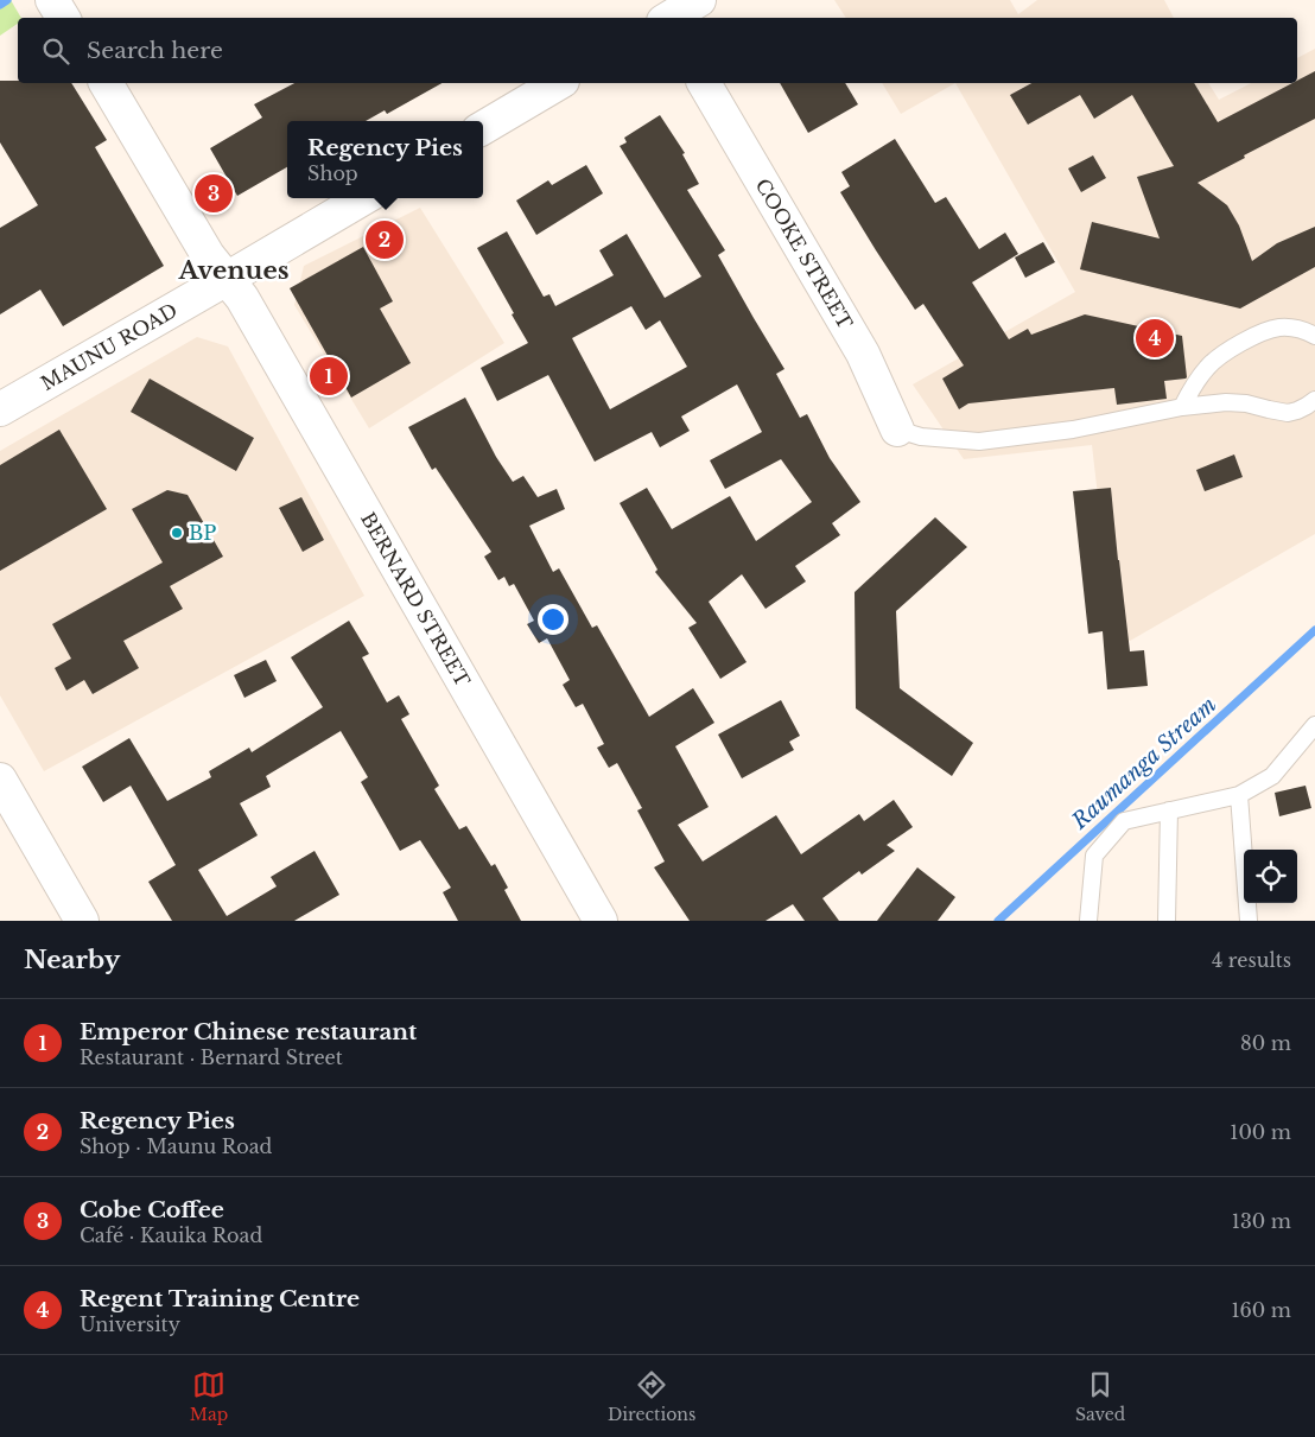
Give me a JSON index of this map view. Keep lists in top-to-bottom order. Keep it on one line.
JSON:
{"streets":{"street":["COOKE STREET","MAUNU ROAD","BERNARD STREET"]},"crossings":[["MAUNU ROAD","BERNARD STREET"]],"districts":["Avenues"],"water":["Raumanga Stream"],"places":["BP"],"page":{"search":"Search here","popup":["Regency Pies","Shop"],"pins":["3","2","4","1"],"heading":["Nearby","4 results"],"list":[{"mark":"1","name":"Emperor Chinese restaurant","note":"Restaurant · Bernard Street","value":"80 m"},{"mark":"2","name":"Regency Pies","note":"Shop · Maunu Road","value":"100 m"},{"mark":"3","name":"Cobe Coffee","note":"Café · Kauika Road","value":"130 m"},{"mark":"4","name":"Regent Training Centre","note":"University","value":"160 m"}],"nav":["Map","Directions","Saved"]}}
